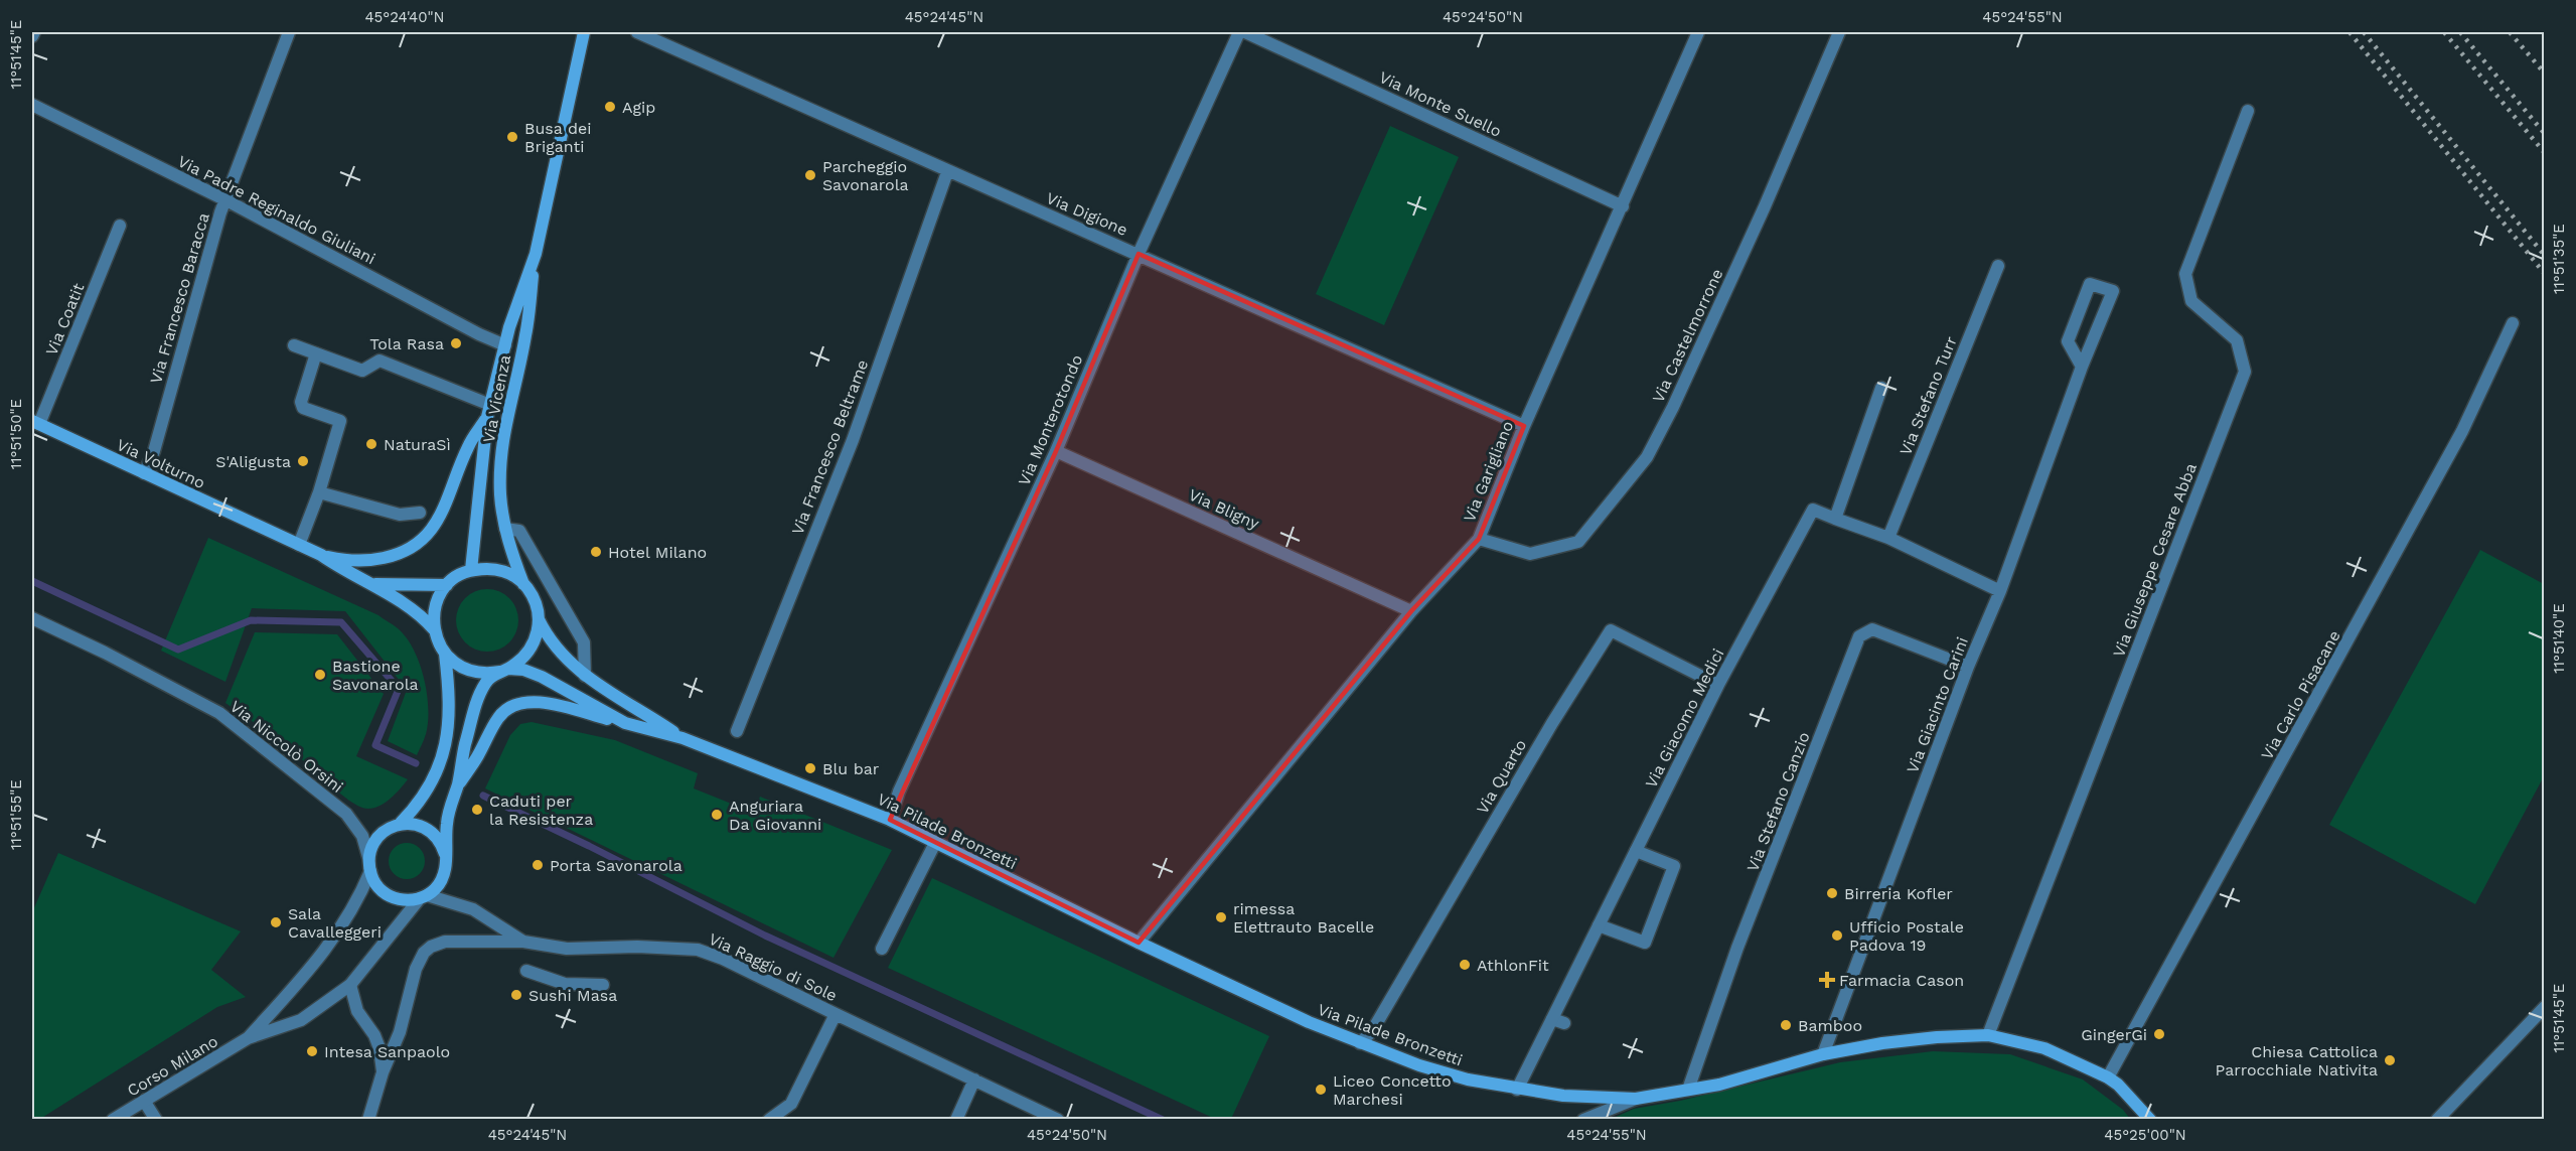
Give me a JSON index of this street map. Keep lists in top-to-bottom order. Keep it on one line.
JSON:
{"streets":{"main road":["Via Vicenza","Via Volturno","Via Pilade Bronzetti"],"street":["Via Monte Suello","Via Padre Reginaldo Giuliani","Via Digione","Via Francesco Baracca","Via Coatit","Via Castelmorrone","Via Stefano Turr","Via Monterotondo","Via Francesco Beltrame","Via Garigliano","Via Bligny","Via Giuseppe Cesare Abba","Via Carlo Pisacane","Via Giacinto Carini","Via Giacomo Medici","Via Niccolò Orsini","Via Quarto","Via Stefano Canzio","Via Raggio di Sole","Corso Milano"]},"crossings":[["Via Monte Suello","Via Garigliano"],["Via Padre Reginaldo Giuliani","Via Francesco Baracca"],["Via Padre Reginaldo Giuliani","Via Vicenza"],["Via Digione","Via Monterotondo"],["Via Digione","Via Francesco Beltrame"],["Via Digione","Via Garigliano"],["Via Francesco Baracca","Via Volturno"],["Via Coatit","Via Volturno"],["Via Castelmorrone","Via Garigliano"],["Via Vicenza","Via Volturno"],["Via Vicenza","Via Pilade Bronzetti"],["Via Monterotondo","Via Bligny"],["Via Monterotondo","Via Pilade Bronzetti"],["Via Volturno","Via Pilade Bronzetti"],["Via Garigliano","Via Bligny"],["Via Garigliano","Via Pilade Bronzetti"],["Via Giuseppe Cesare Abba","Via Pilade Bronzetti"],["Via Carlo Pisacane","Via Pilade Bronzetti"],["Via Giacinto Carini","Via Stefano Canzio"],["Via Giacinto Carini","Via Pilade Bronzetti"],["Via Giacomo Medici","Via Quarto"],["Via Giacomo Medici","Via Pilade Bronzetti"],["Via Niccolò Orsini","Via Raggio di Sole"],["Via Niccolò Orsini","Corso Milano"],["Via Quarto","Via Pilade Bronzetti"],["Via Stefano Canzio","Via Pilade Bronzetti"],["Via Raggio di Sole","Corso Milano"]],"places":{"other":["Agip","Busa dei Briganti","Parcheggio Savonarola","Tola Rasa","NaturaSì","S'Aligusta","Hotel Milano","Bastione Savonarola","Blu bar","Caduti per la Resistenza","Anguriara Da Giovanni","Porta Savonarola","Birreria Kofler","rimessa Elettrauto Bacelle","Sala Cavalleggeri","Ufficio Postale Padova 19","AthlonFit","Sushi Masa","Bamboo","GingerGi","Intesa Sanpaolo","Chiesa Cattolica Parrocchiale Nativita","Liceo Concetto Marchesi"],"health":["Farmacia Cason"]},"coordinates":["45°24'40\"N","45°24'45\"N","45°24'50\"N","45°24'55\"N","11°51'45\"E","11°51'35\"E","11°51'50\"E","11°51'40\"E","11°51'55\"E","45°25'00\"N"]}
